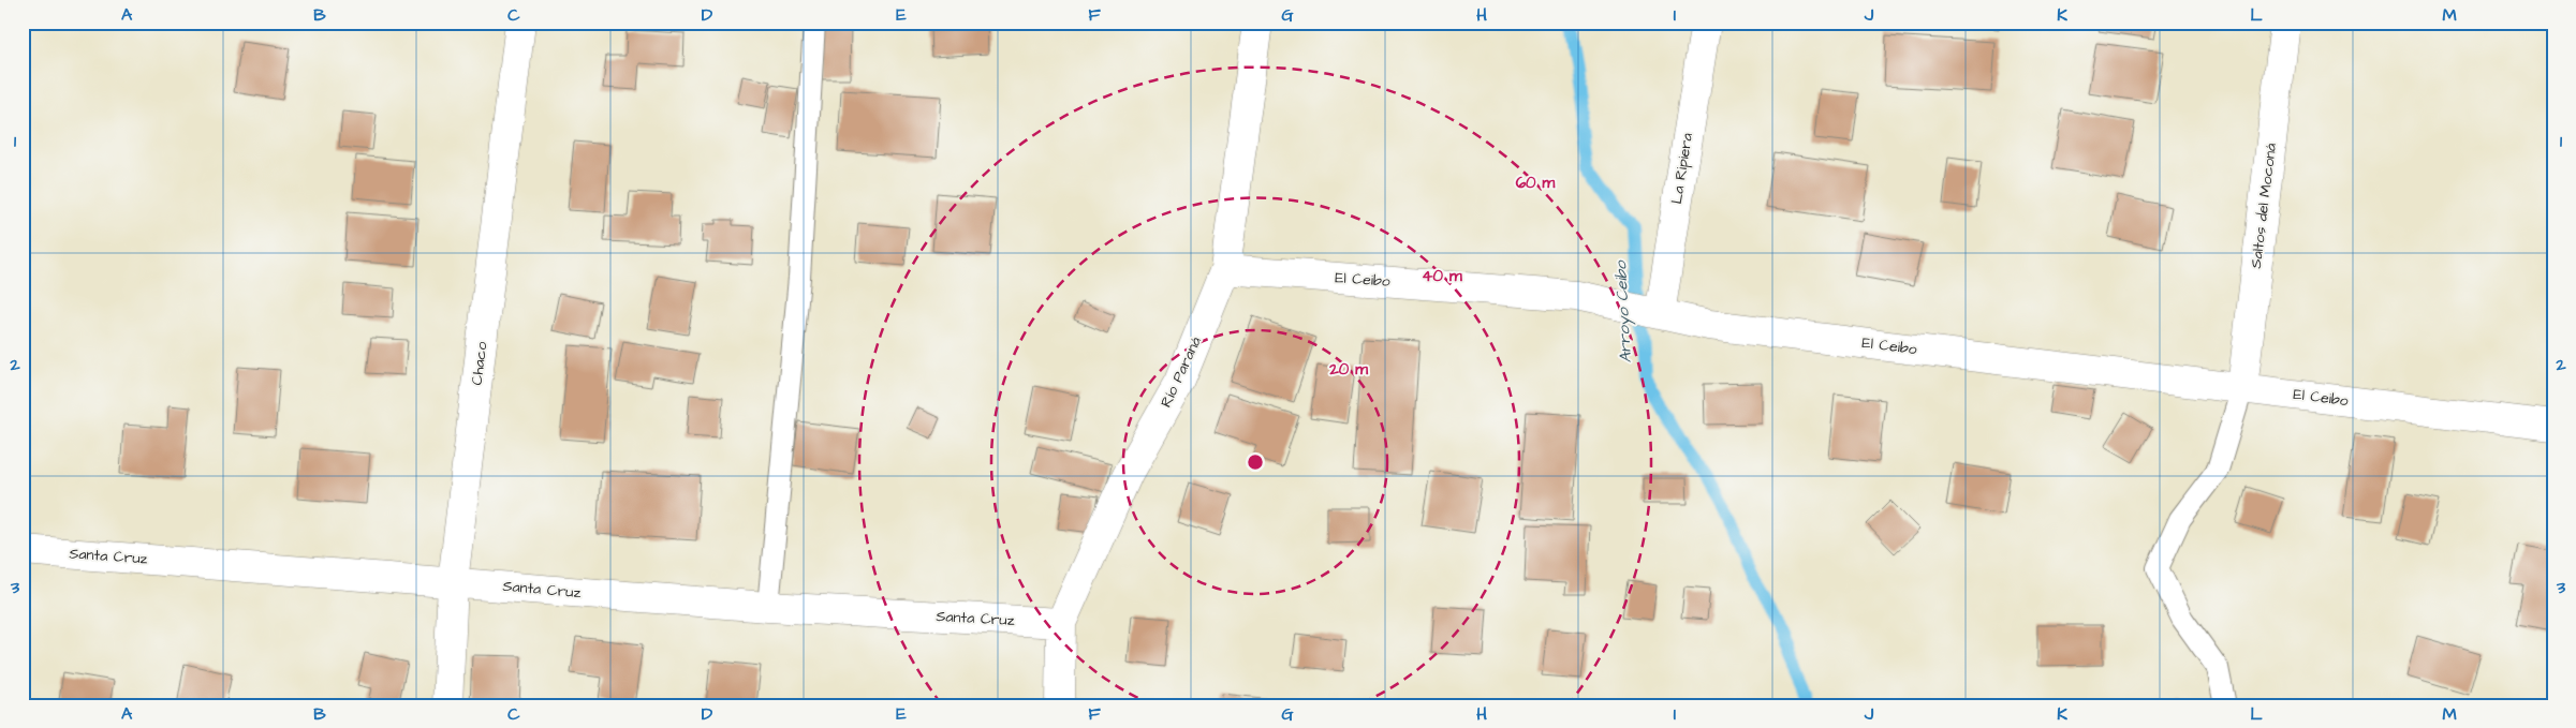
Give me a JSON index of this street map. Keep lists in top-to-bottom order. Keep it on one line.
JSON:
{"streets":{"street":["La Ripiera","Saltos del Moconá","El Ceibo","Chaco","Río Paraná","Santa Cruz"]},"crossings":[["La Ripiera","El Ceibo"],["Saltos del Moconá","El Ceibo"],["El Ceibo","Río Paraná"],["Chaco","Santa Cruz"],["Río Paraná","Santa Cruz"]],"water":["Arroyo Ceibo"],"grid":{"columns":["A","B","C","D","E","F","G","H","I","J","K","L","M"],"rows":["1","2","3"]},"rings":["60 m","40 m","20 m"]}
